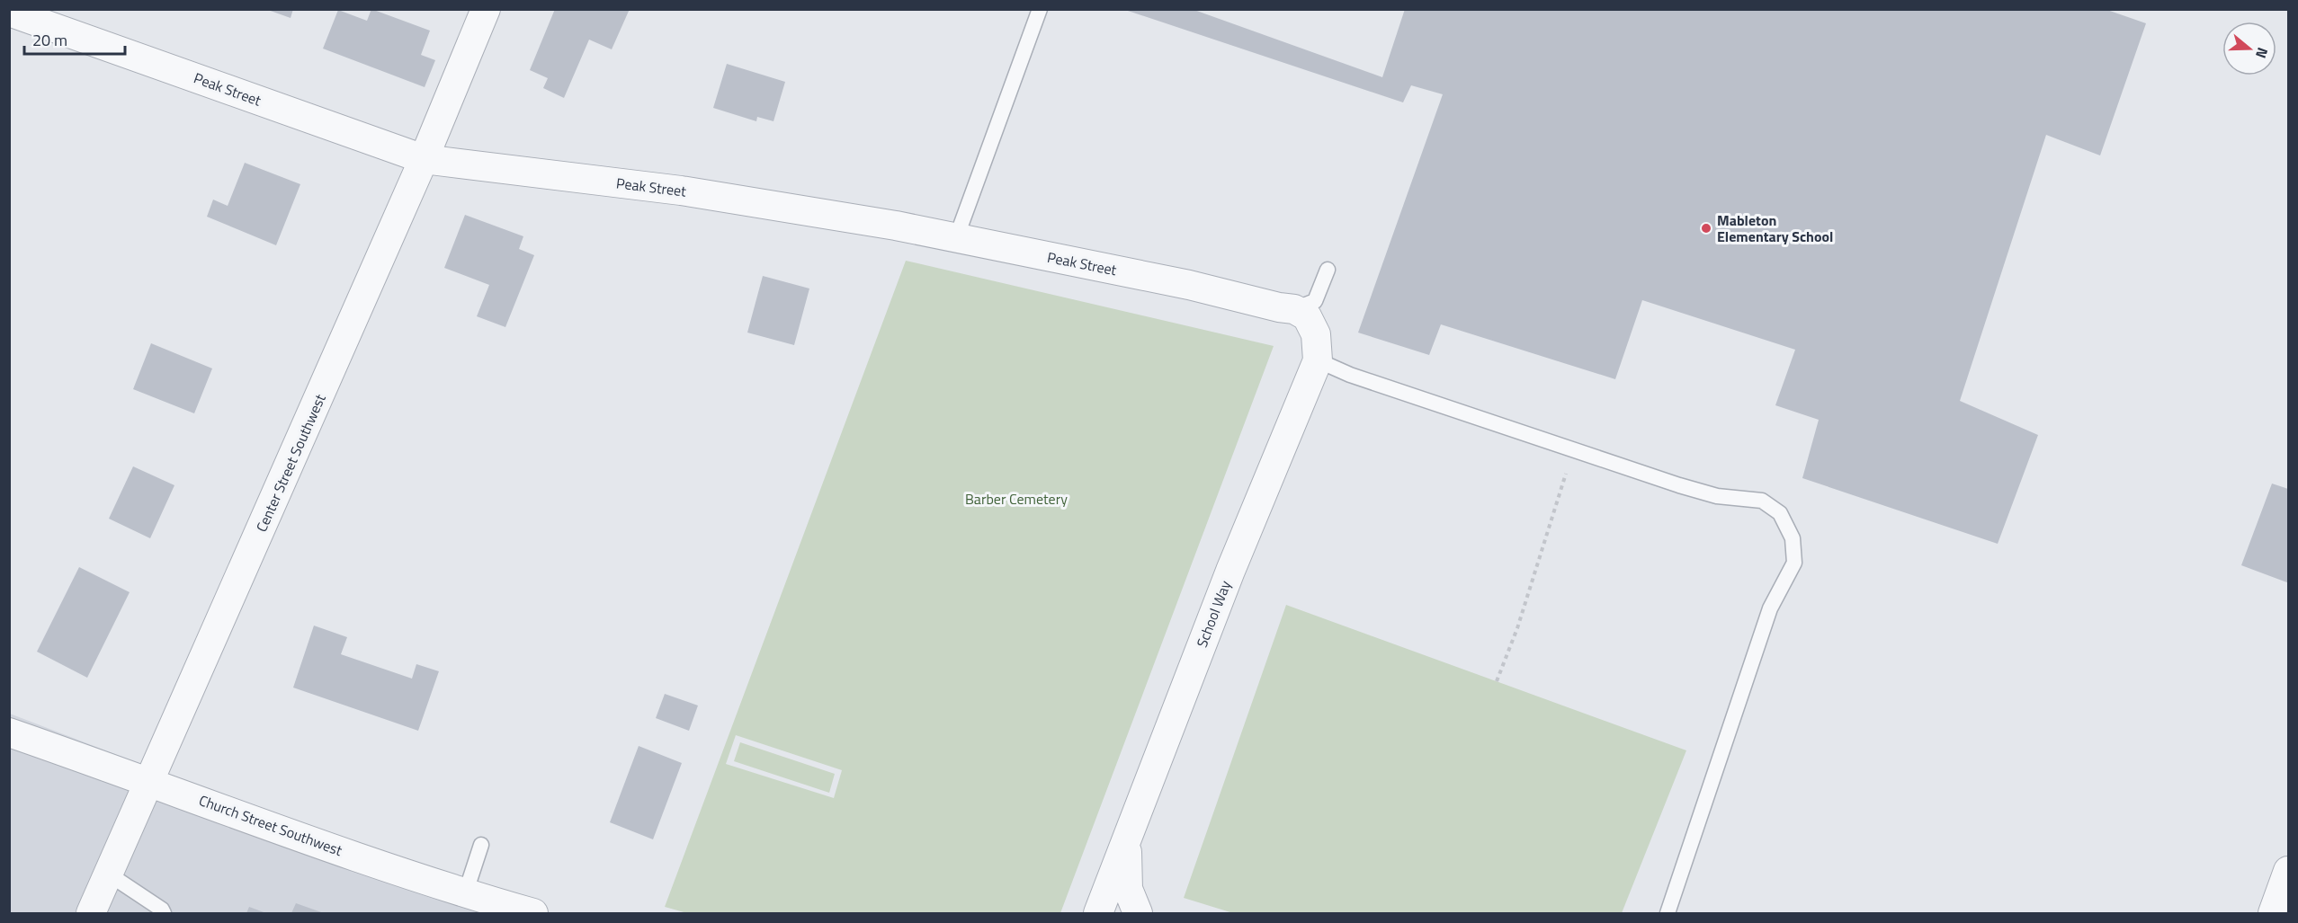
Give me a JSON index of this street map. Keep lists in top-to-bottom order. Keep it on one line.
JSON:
{"streets":{"street":["Peak Street","Center Street Southwest","School Way","Church Street Southwest"]},"crossings":[["Peak Street","Center Street Southwest"],["Peak Street","School Way"],["Center Street Southwest","Church Street Southwest"]],"parks":["Barber Cemetery"],"places":["Mableton Elementary School"],"scale_bar":"20 m","north":"right"}
